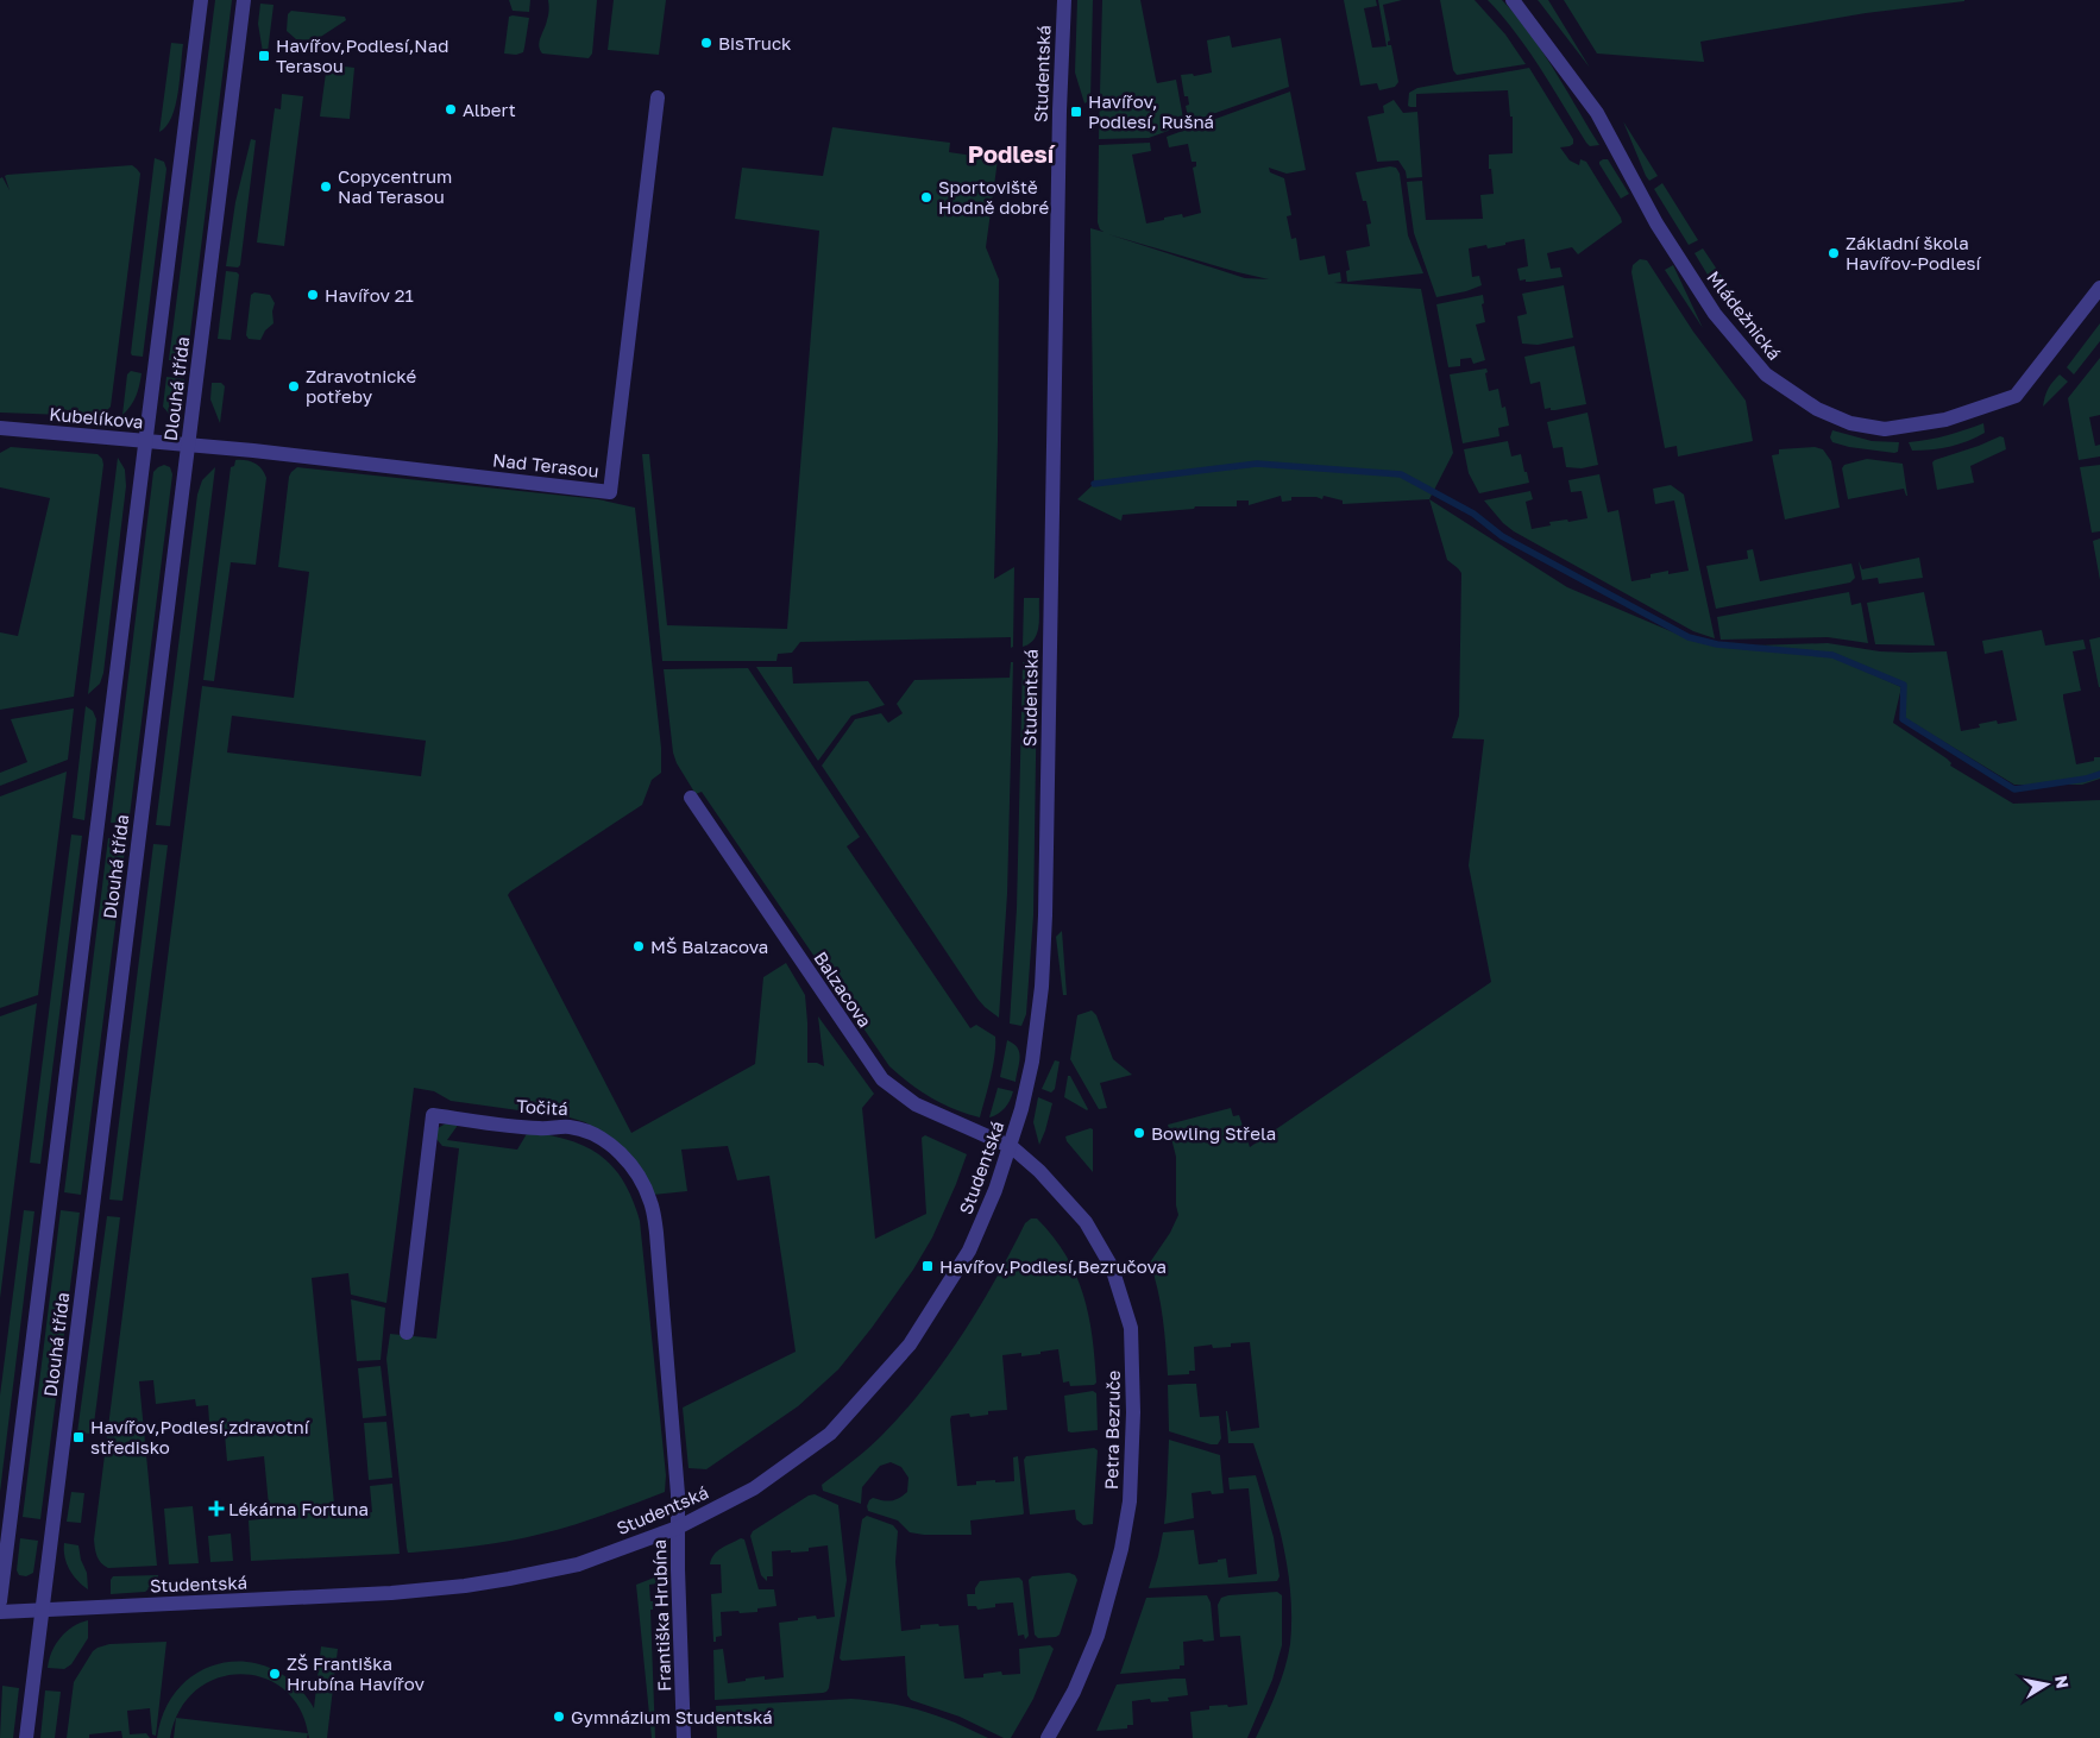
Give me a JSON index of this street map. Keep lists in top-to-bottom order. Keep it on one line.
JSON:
{"streets":{"street":["Studentská","Mládežnická","Dlouhá třída","Kubelíkova","Nad Terasou","Balzacova","Točitá","Petra Bezruče","Františka Hrubína"]},"crossings":[["Studentská","Dlouhá třída"],["Studentská","Balzacova"],["Studentská","Točitá"],["Studentská","Petra Bezruče"],["Studentská","Františka Hrubína"],["Dlouhá třída","Kubelíkova"],["Dlouhá třída","Nad Terasou"],["Kubelíkova","Nad Terasou"],["Balzacova","Petra Bezruče"],["Točitá","Františka Hrubína"]],"districts":["Podlesí"],"places":{"other":["BisTruck","Albert","Copycentrum Nad Terasou","Sportoviště Hodně dobré","Základní škola Havířov-Podlesí","Havířov 21","Zdravotnické potřeby","MŠ Balzacova","Bowling Střela","ZŠ Františka Hrubína Havířov","Gymnázium Studentská"],"transit":["Havířov,Podlesí,Nad Terasou","Havířov, Podlesí, Rušná","Havířov,Podlesí,Bezručova","Havířov,Podlesí,zdravotní středisko"],"health":["Lékárna Fortuna"]},"north":"right"}
